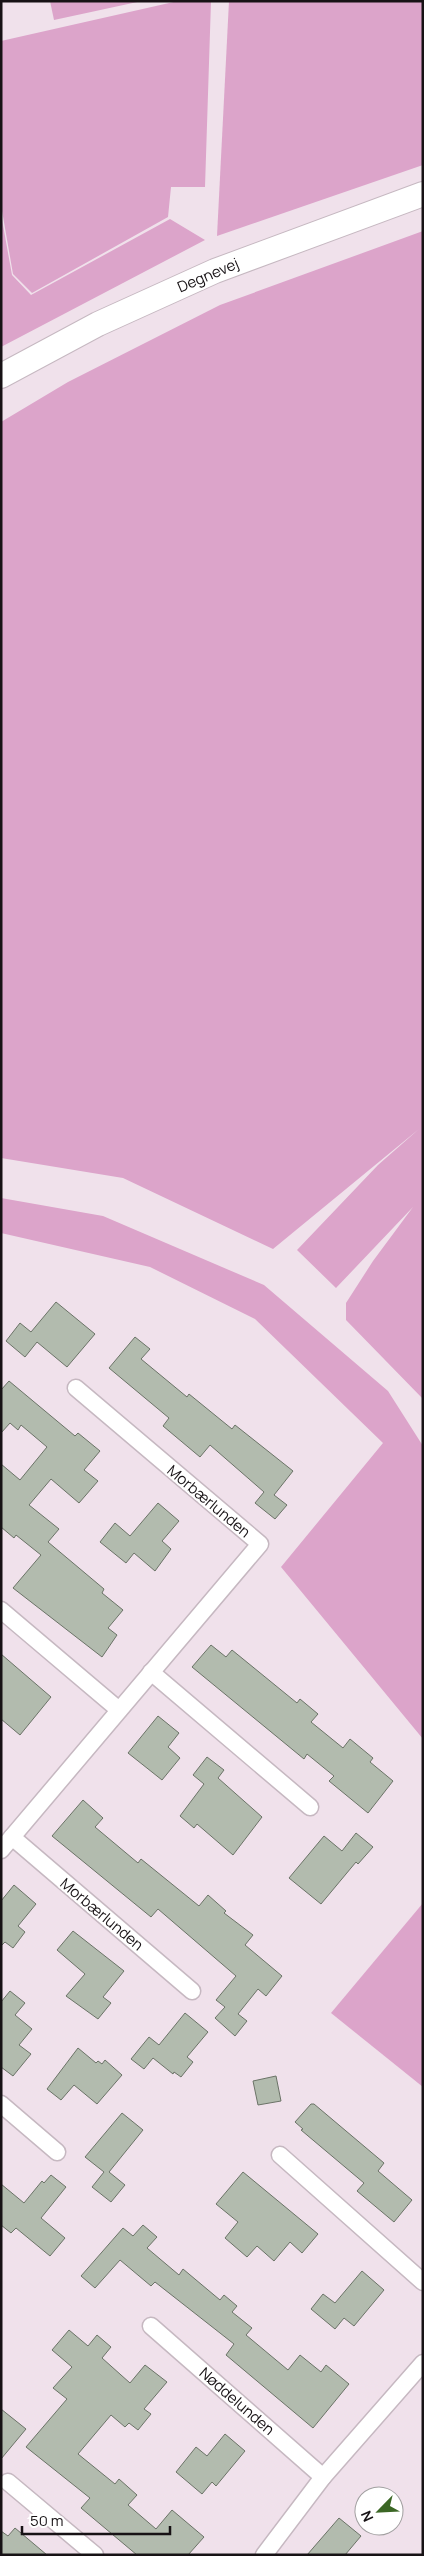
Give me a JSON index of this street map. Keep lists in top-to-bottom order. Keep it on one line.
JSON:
{"streets":{"street":["Degnevej","Morbærlunden","Nøddelunden"]},"scale_bar":"50 m","north":"bottom left"}
